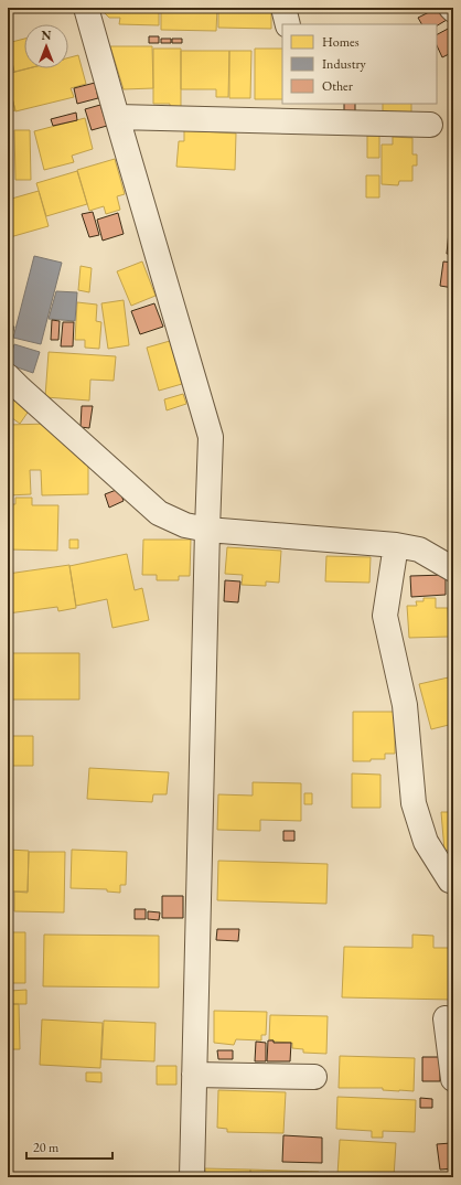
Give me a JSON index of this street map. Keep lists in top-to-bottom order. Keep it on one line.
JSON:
{"legend":["Homes","Industry","Other"],"scale_bar":"20 m","north":"top"}
